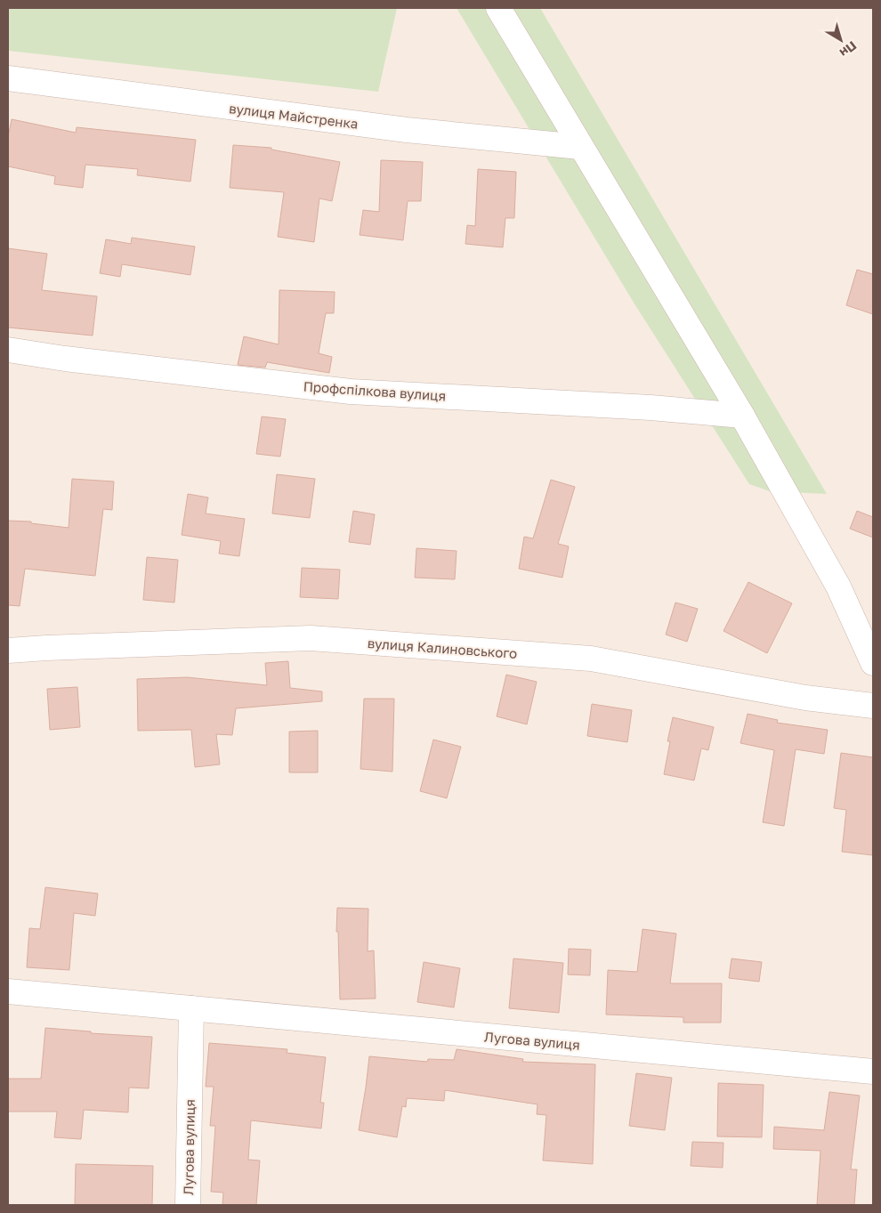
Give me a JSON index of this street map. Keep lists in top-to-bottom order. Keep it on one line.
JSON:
{"streets":{"street":["вулиця Майстренка","Профспілкова вулиця","вулиця Калиновського","Лугова вулиця"]},"north":"bottom right"}
